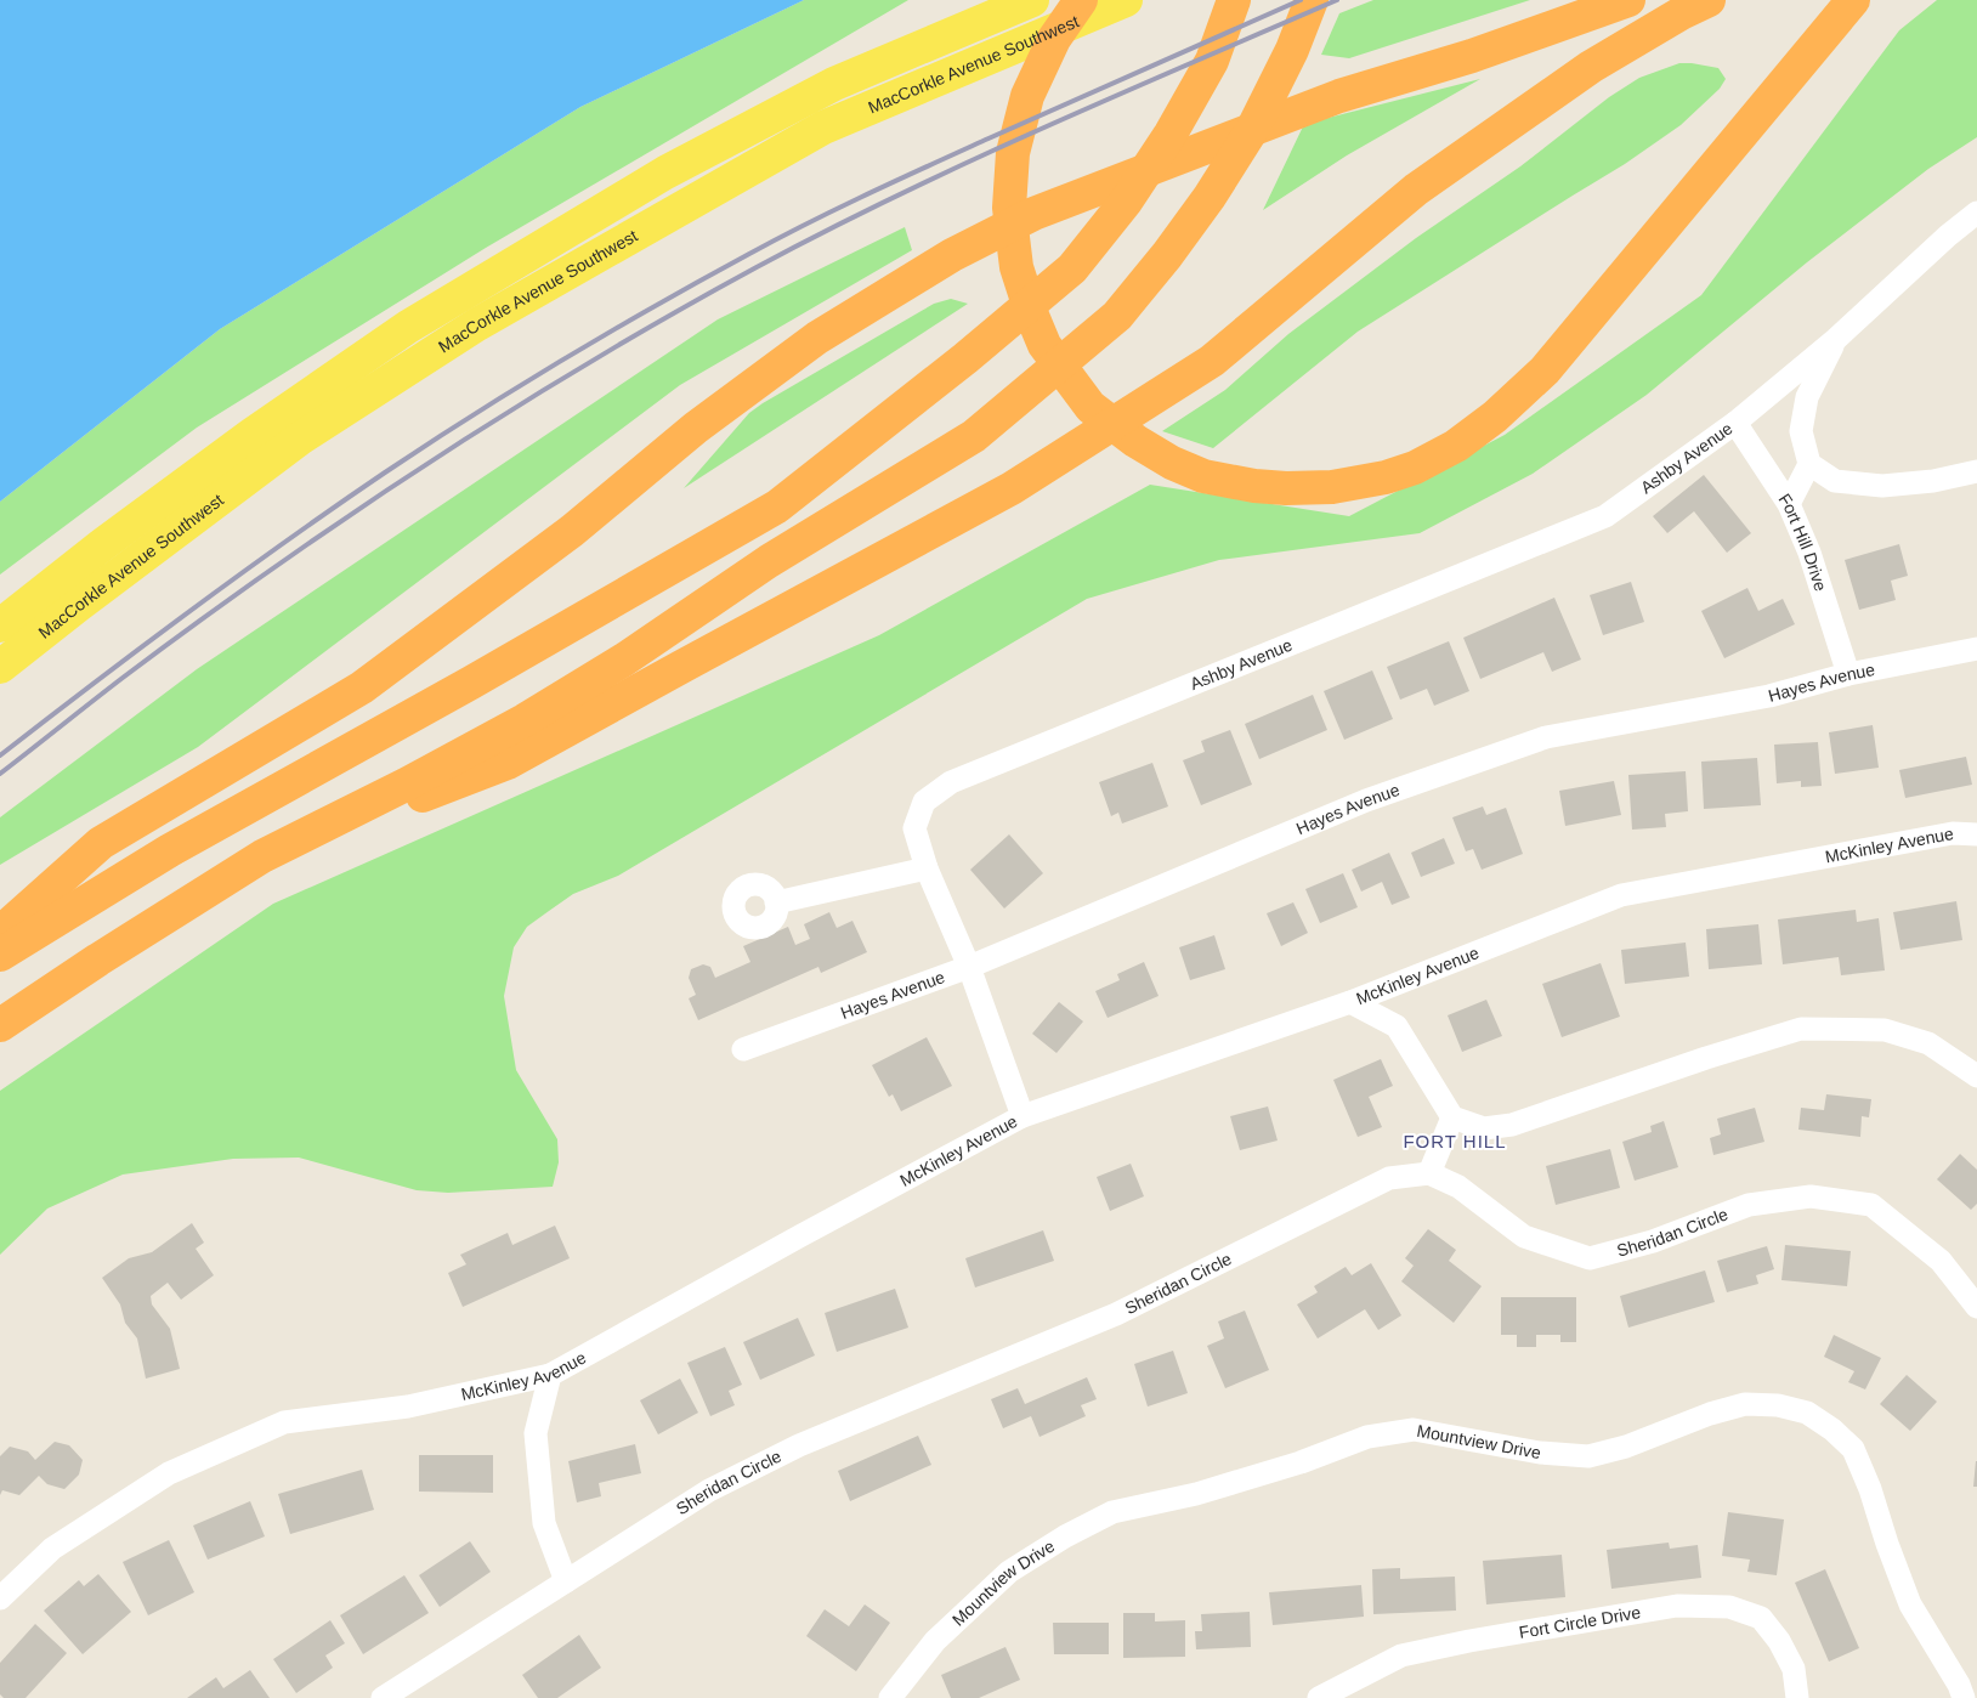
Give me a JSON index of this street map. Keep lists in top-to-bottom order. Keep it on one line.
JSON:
{"streets":{"main road":["MacCorkle Avenue Southwest"],"street":["Ashby Avenue","Fort Hill Drive","Hayes Avenue","McKinley Avenue","Sheridan Circle","Mountview Drive","Fort Circle Drive"]},"crossings":[["Ashby Avenue","Fort Hill Drive"],["Ashby Avenue","Hayes Avenue"],["Ashby Avenue","McKinley Avenue"],["Fort Hill Drive","Hayes Avenue"]],"districts":["FORT HILL"]}
